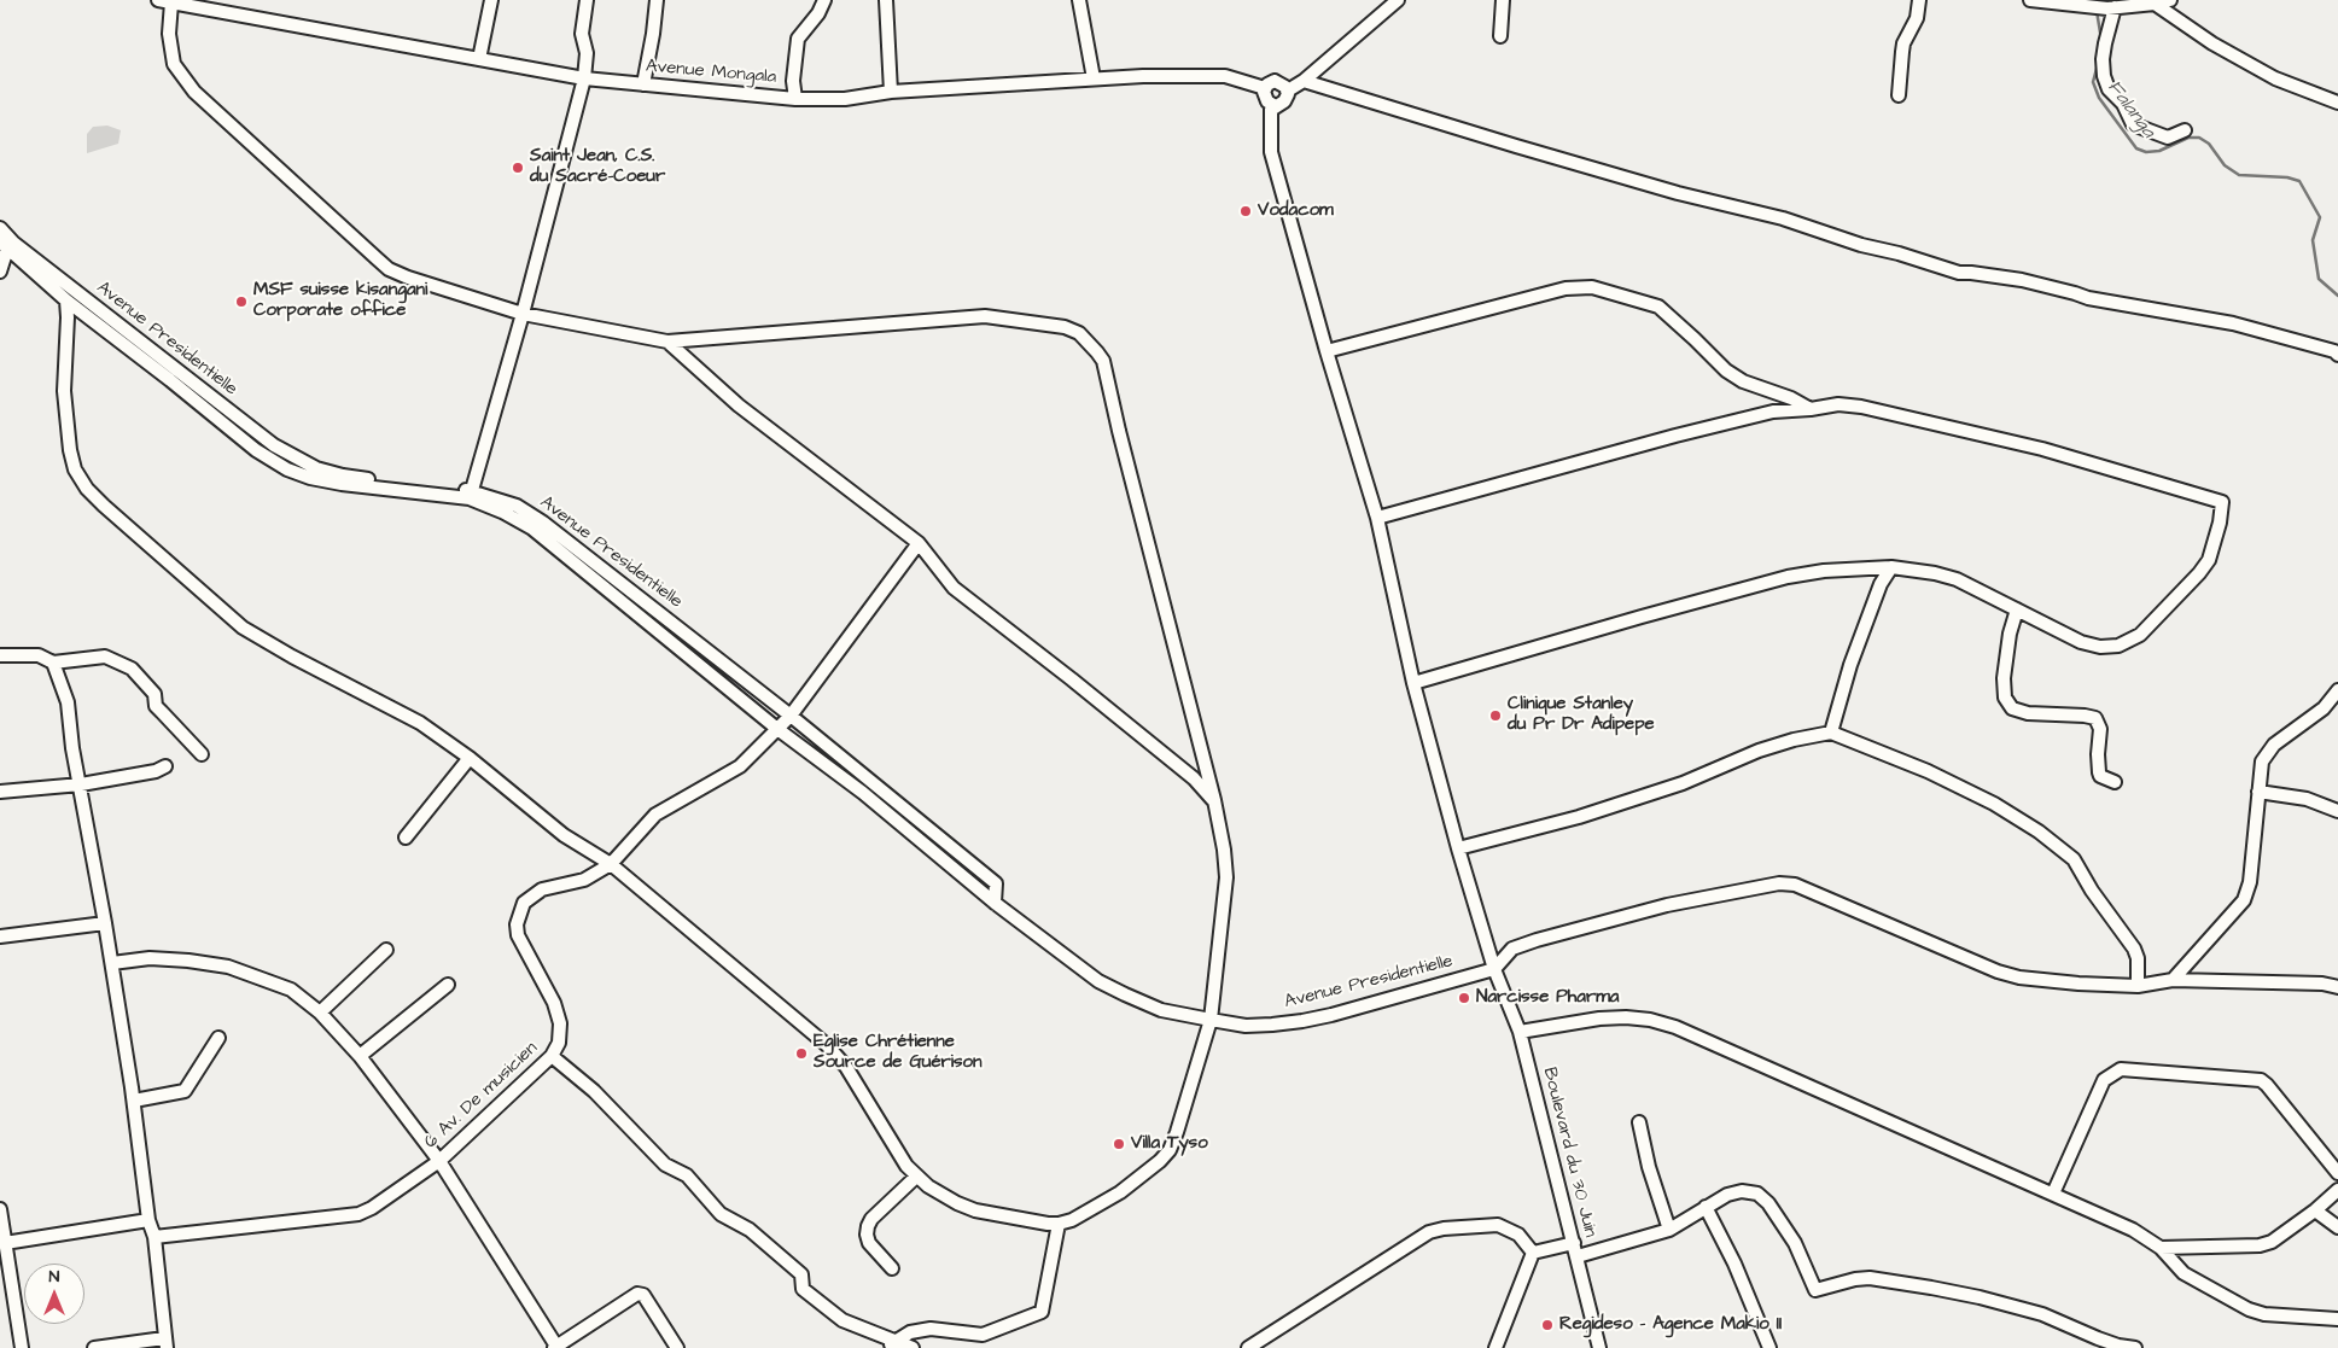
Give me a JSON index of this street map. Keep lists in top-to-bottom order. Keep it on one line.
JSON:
{"streets":{"street":["Avenue Mongala","Avenue Presidentielle","6 Av. De musicien","Boulevard du 30 Juin"]},"crossings":[["Avenue Mongala","Boulevard du 30 Juin"],["Avenue Presidentielle","6 Av. De musicien"],["Avenue Presidentielle","Boulevard du 30 Juin"]],"water":["Falanga"],"places":["Saint Jean, C.S. du Sacré-Coeur","Vodacom","MSF suisse kisangani Corporate office","Clinique Stanley du Pr Dr Adipepe","Narcisse Pharma","Eglise Chrétienne Source de Guérison","Villa Tyso","Regideso - Agence Makio II"],"north":"top"}
